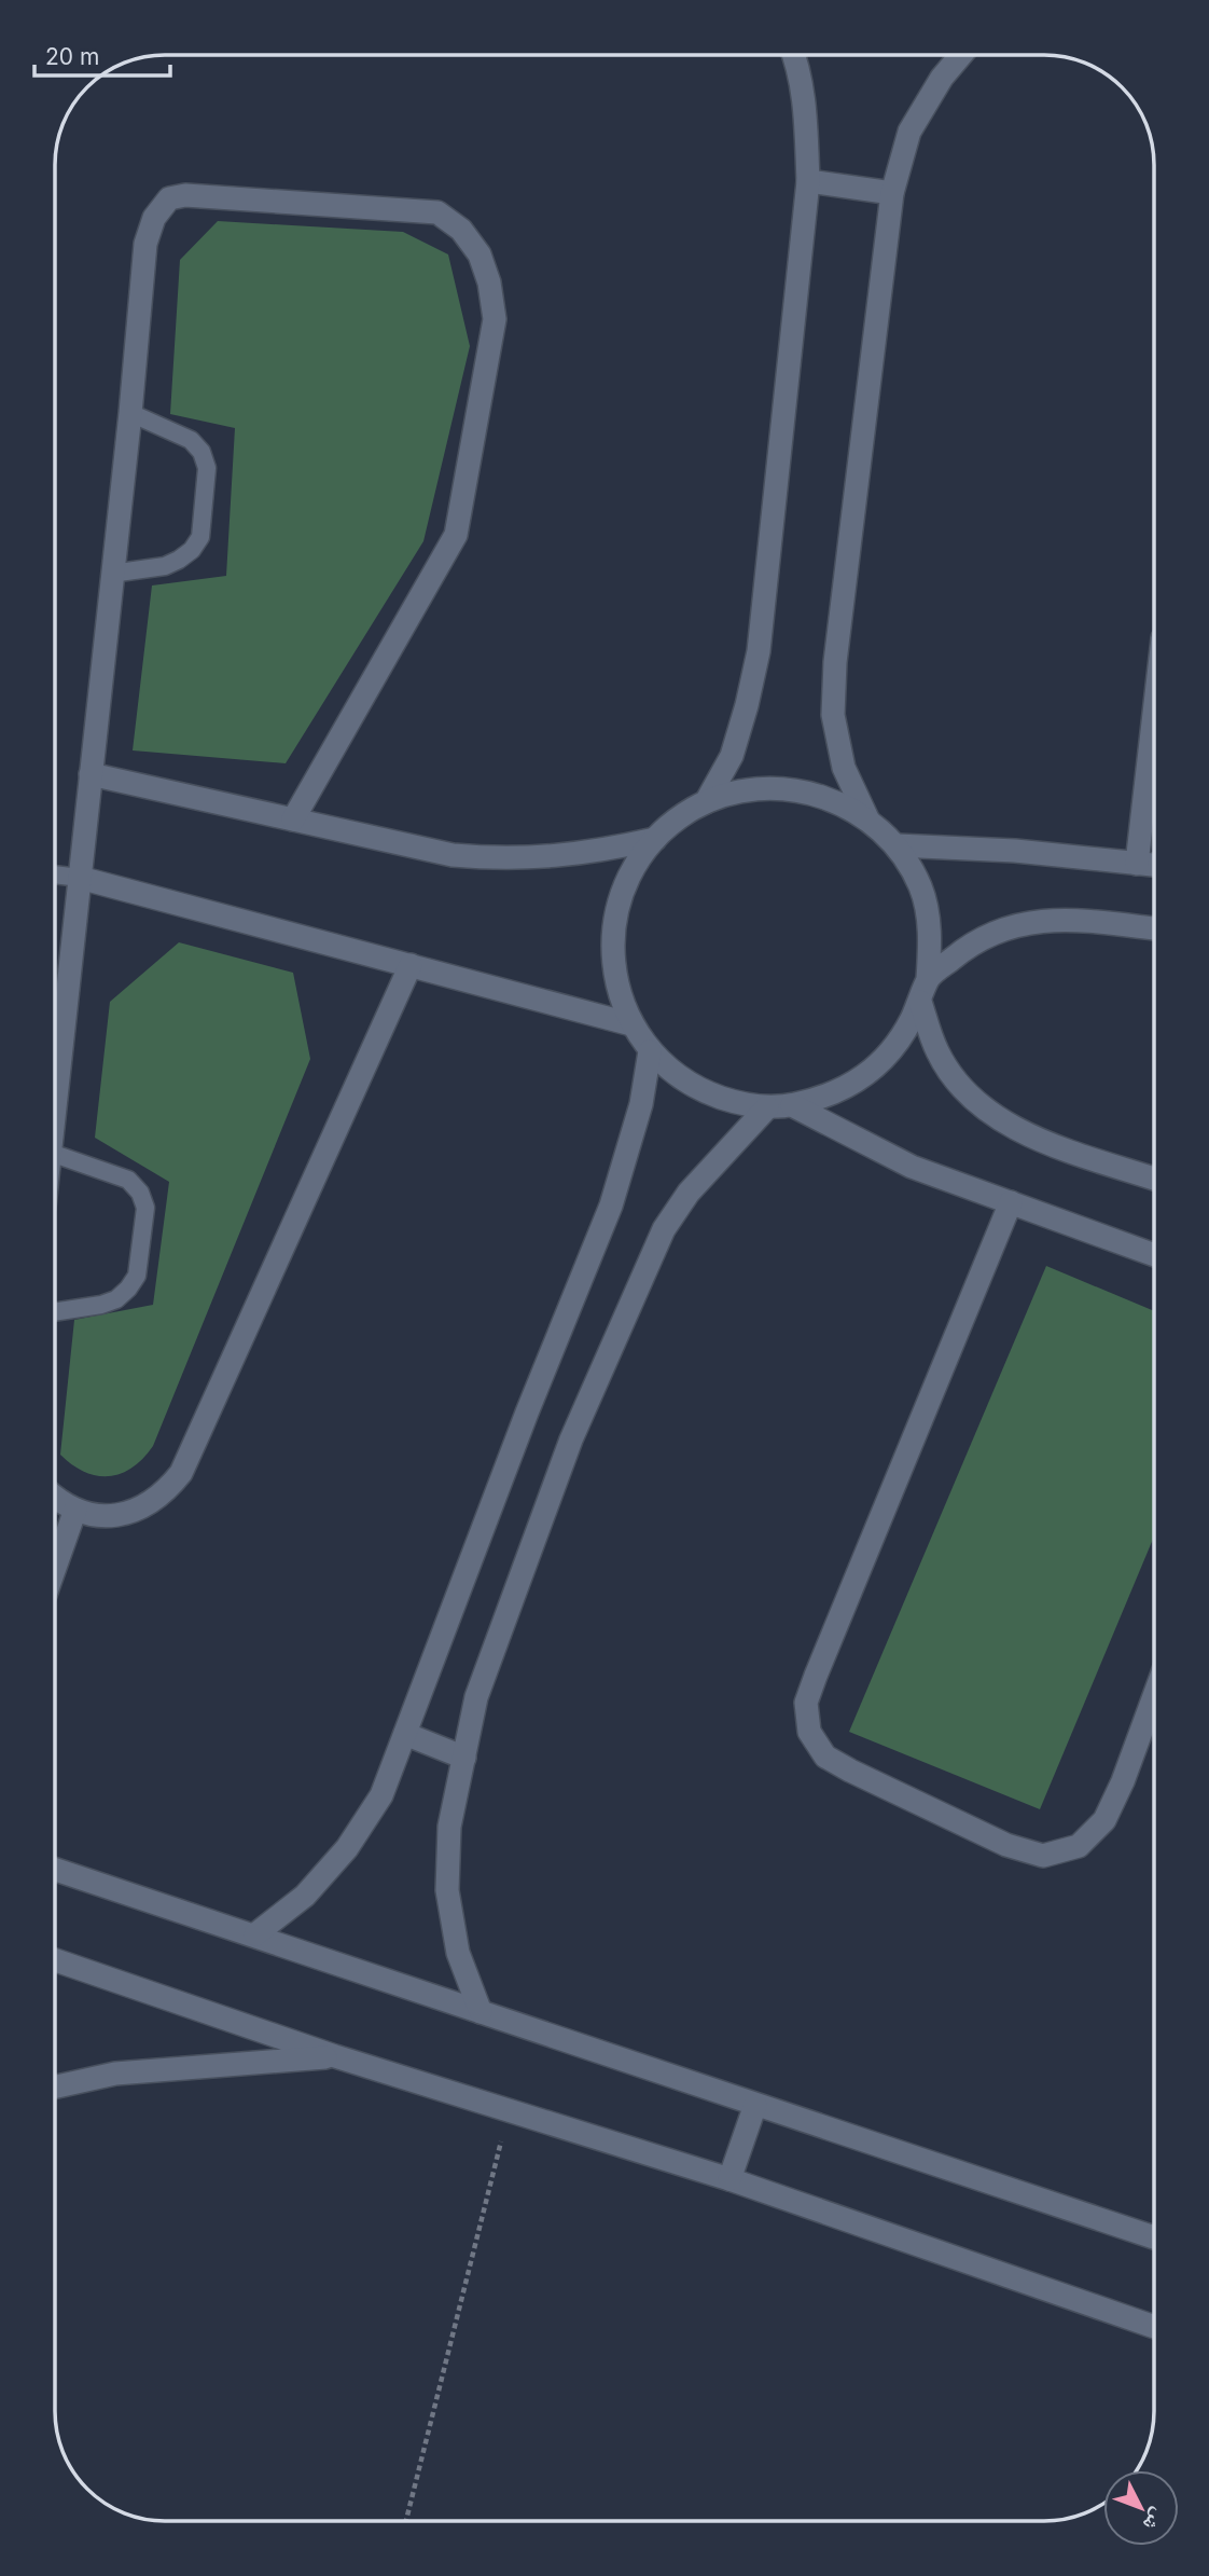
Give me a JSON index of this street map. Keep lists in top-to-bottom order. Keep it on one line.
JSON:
{"scale_bar":"20 m","north":"bottom right"}
